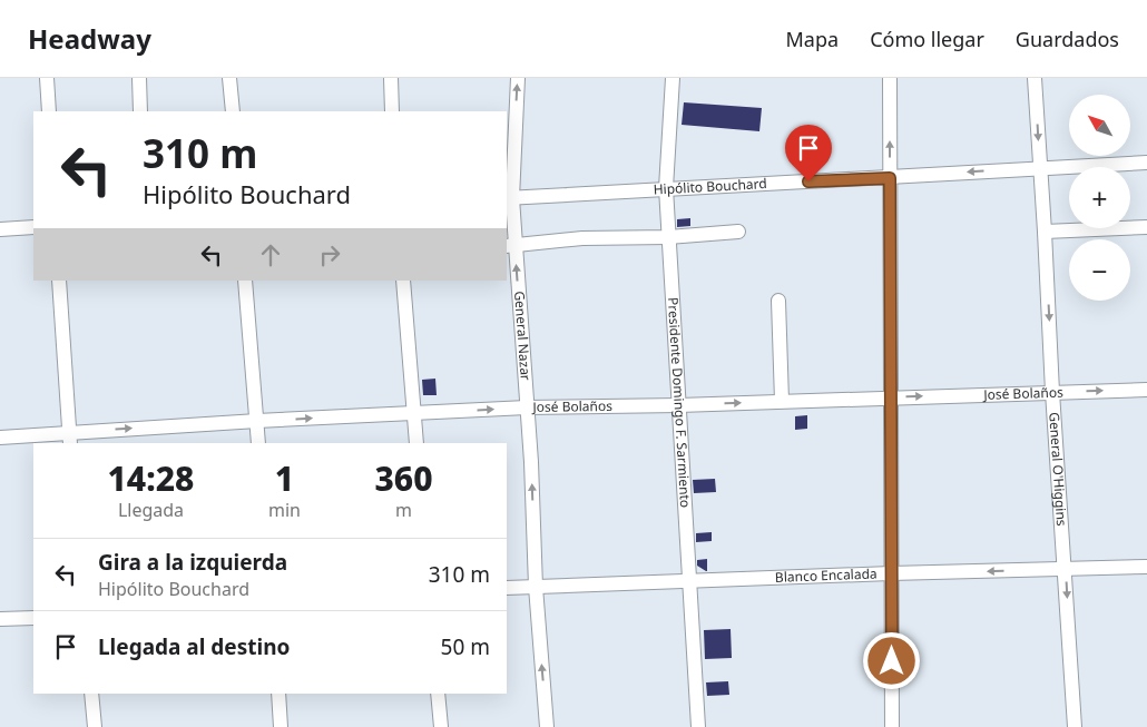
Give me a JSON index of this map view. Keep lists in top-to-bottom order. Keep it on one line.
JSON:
{"streets":{"street":["Hipólito Bouchard","General Nazar","José Bolaños","Presidente Domingo F. Sarmiento","General O'Higgins","Blanco Encalada"]},"crossings":[["Hipólito Bouchard","General Nazar"],["Hipólito Bouchard","Presidente Domingo F. Sarmiento"],["Hipólito Bouchard","General O'Higgins"],["General Nazar","José Bolaños"],["General Nazar","Blanco Encalada"],["José Bolaños","Presidente Domingo F. Sarmiento"],["José Bolaños","General O'Higgins"],["Presidente Domingo F. Sarmiento","Blanco Encalada"],["General O'Higgins","Blanco Encalada"]],"one_way":["José Bolaños","General O'Higgins"],"north":"top left","page":{"header":"Headway","nav":["Mapa","Cómo llegar","Guardados"],"map_buttons":["+","−"],"turn":["310 m","Hipólito Bouchard"],"eta":["14:28","Llegada","1","min","360","m"],"list":[{"name":"Gira a la izquierda","note":"Hipólito Bouchard","value":"310 m"},{"name":"Llegada al destino","value":"50 m"}]}}
